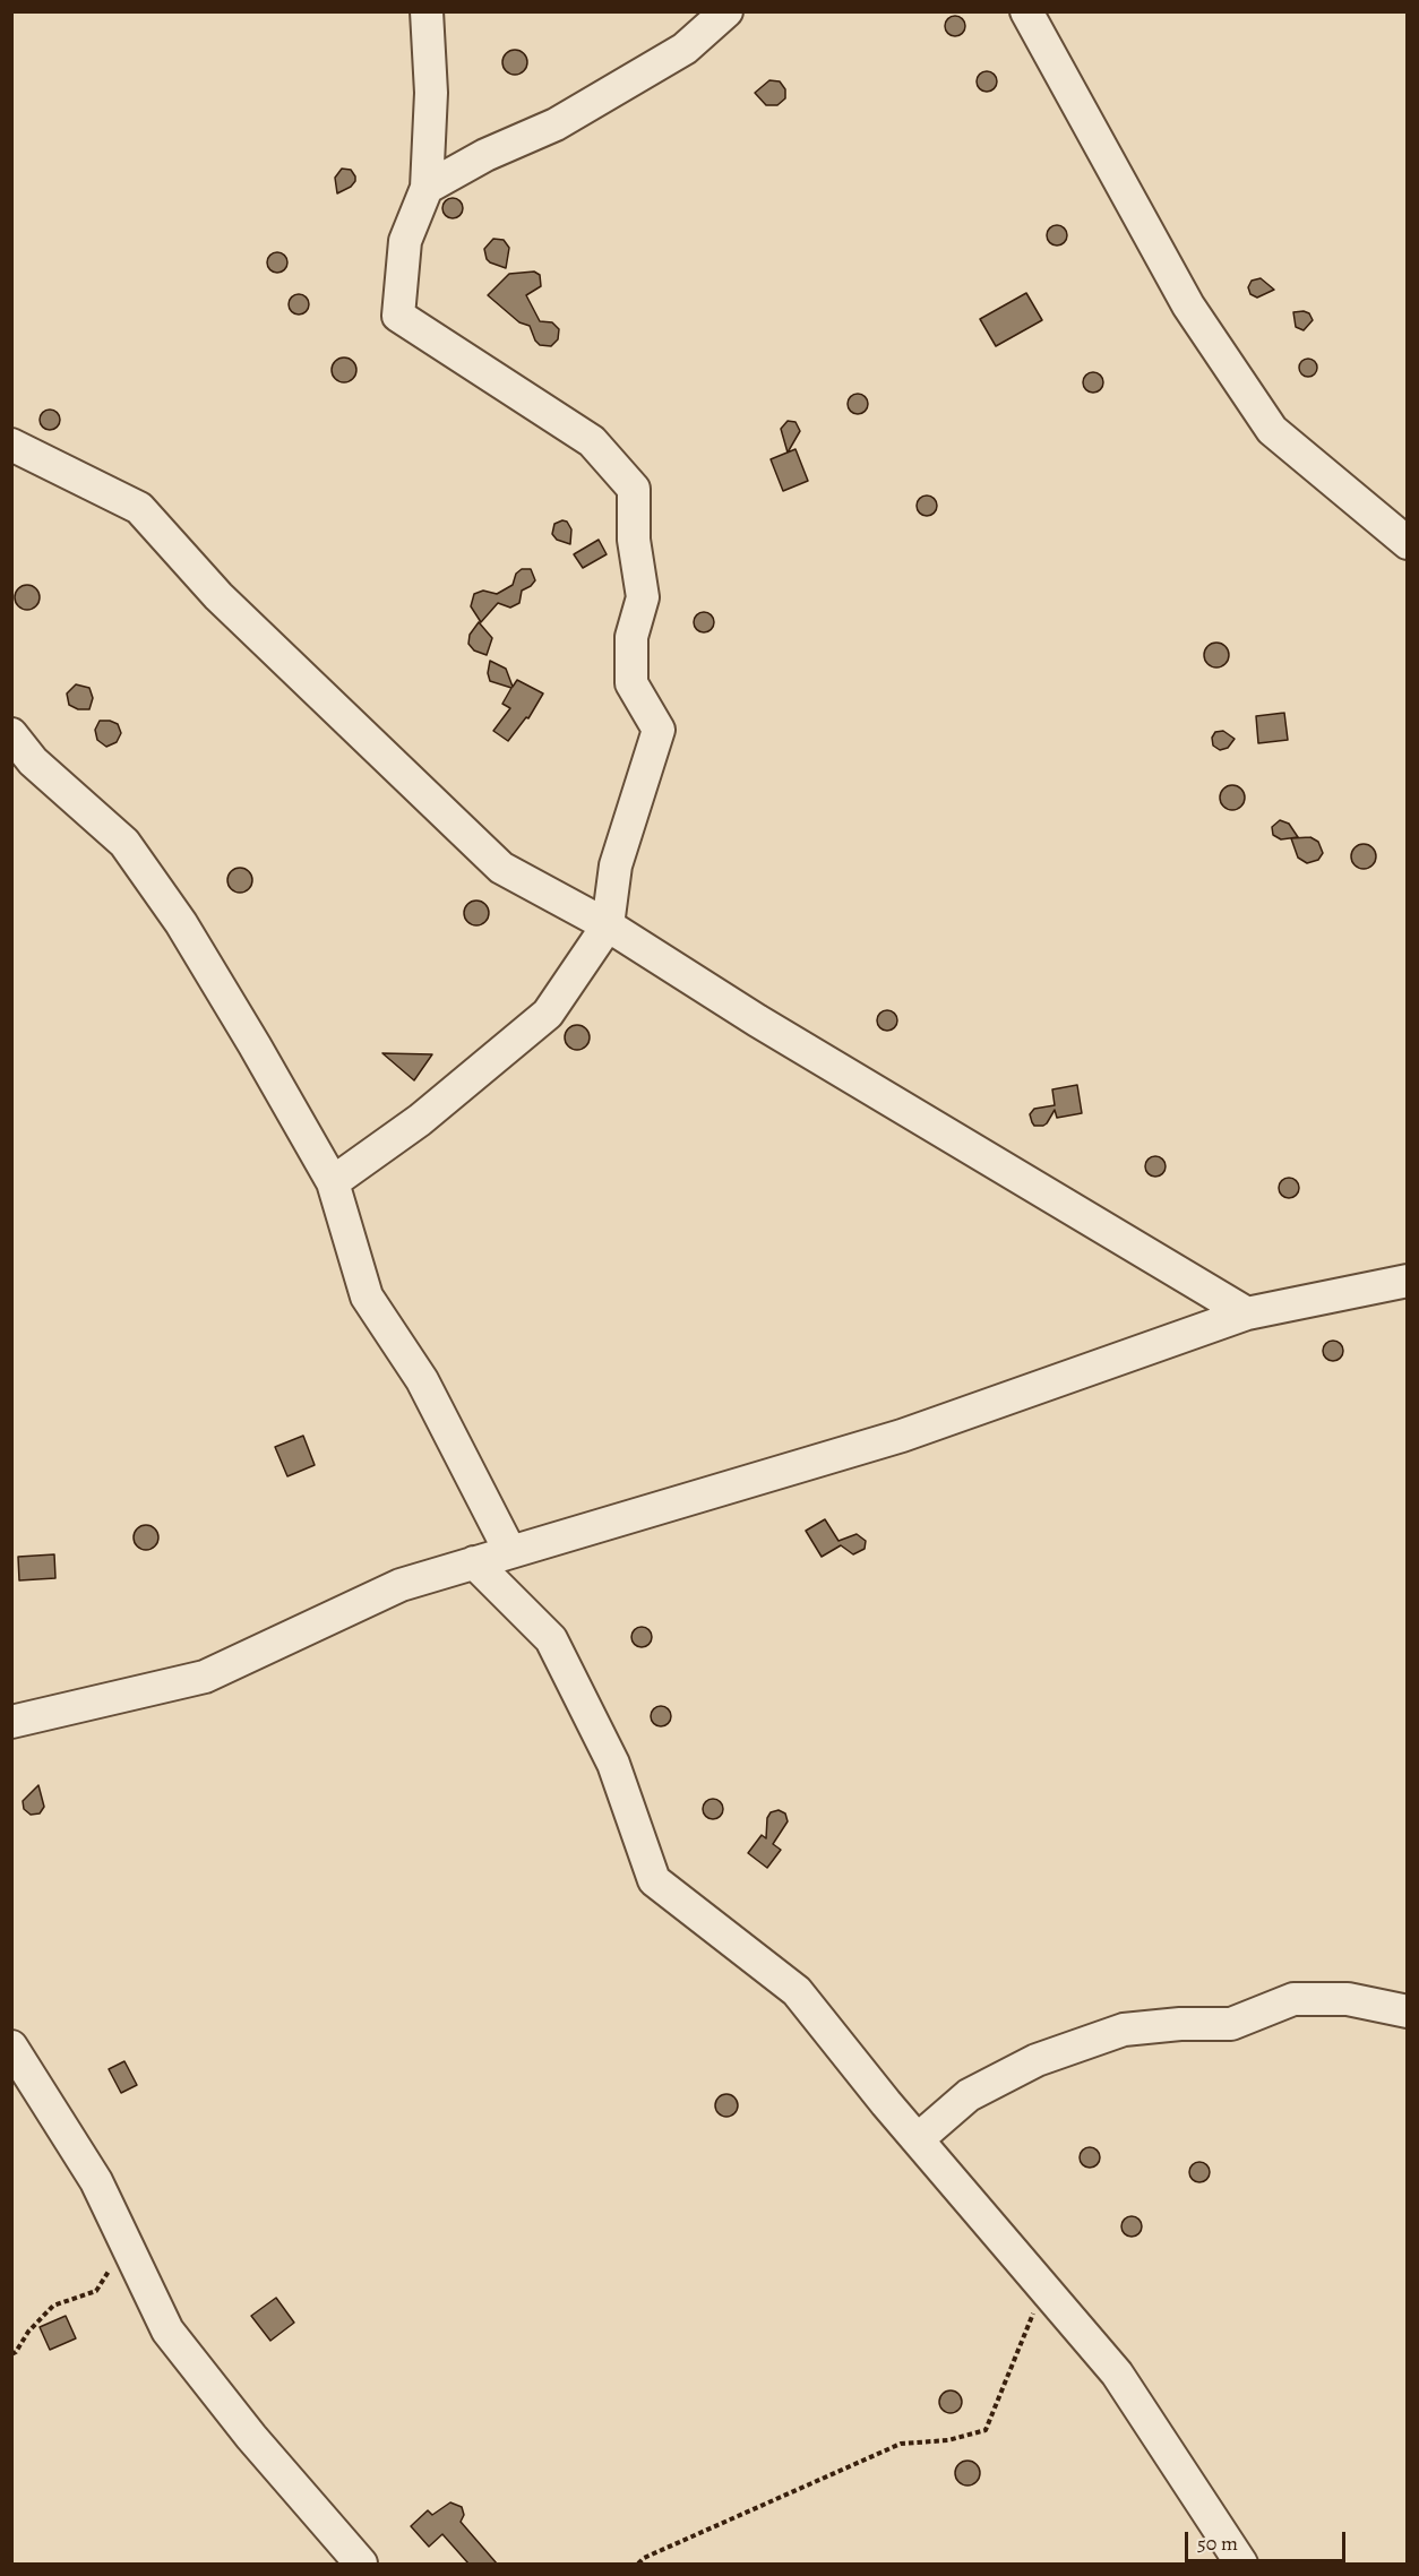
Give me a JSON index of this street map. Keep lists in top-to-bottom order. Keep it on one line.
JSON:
{"scale_bar":"50 m"}
